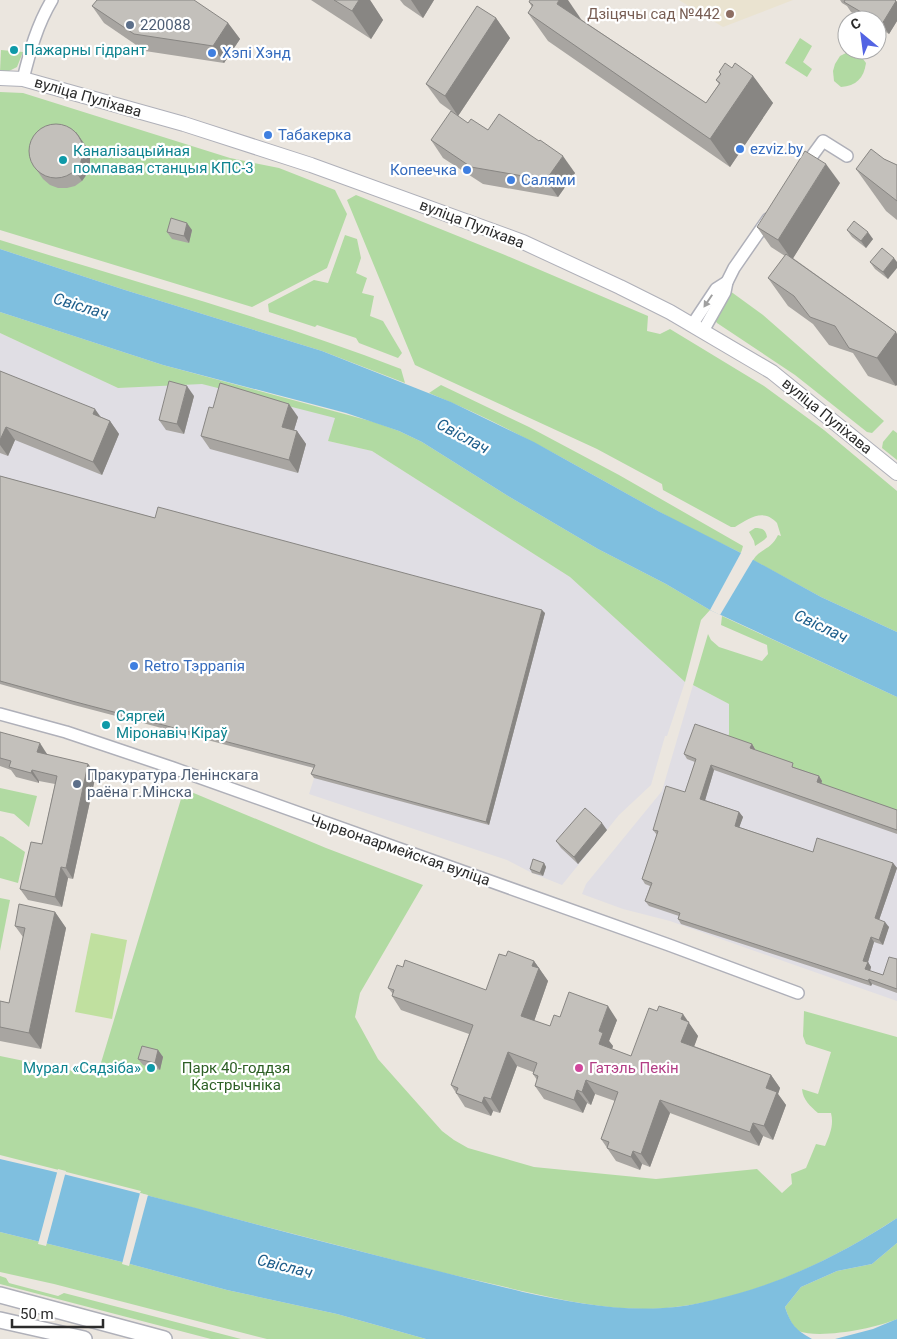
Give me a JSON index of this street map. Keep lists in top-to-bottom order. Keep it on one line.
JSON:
{"streets":{"street":["вуліца Пуліхава","Чырвонаармейская вуліца"]},"water":["Свіслач"],"parks":["Парк 40-годдзя Кастрычніка"],"places":["Дзіцячы сад №442","220088","Пажарны гідрант","Хэпі Хэнд","Табакерка","ezviz.by","Каналізацыйная помпавая станцыя КПС-3","Копеечка","Салями","Retro Тэррапія","Сяргей Міронавіч Кіраў","Пракуратура Ленінскага раёна г.Мінска","Мурал «Сядзіба»","Гатэль Пекін"],"scale_bar":"50 m","north":"top left"}
